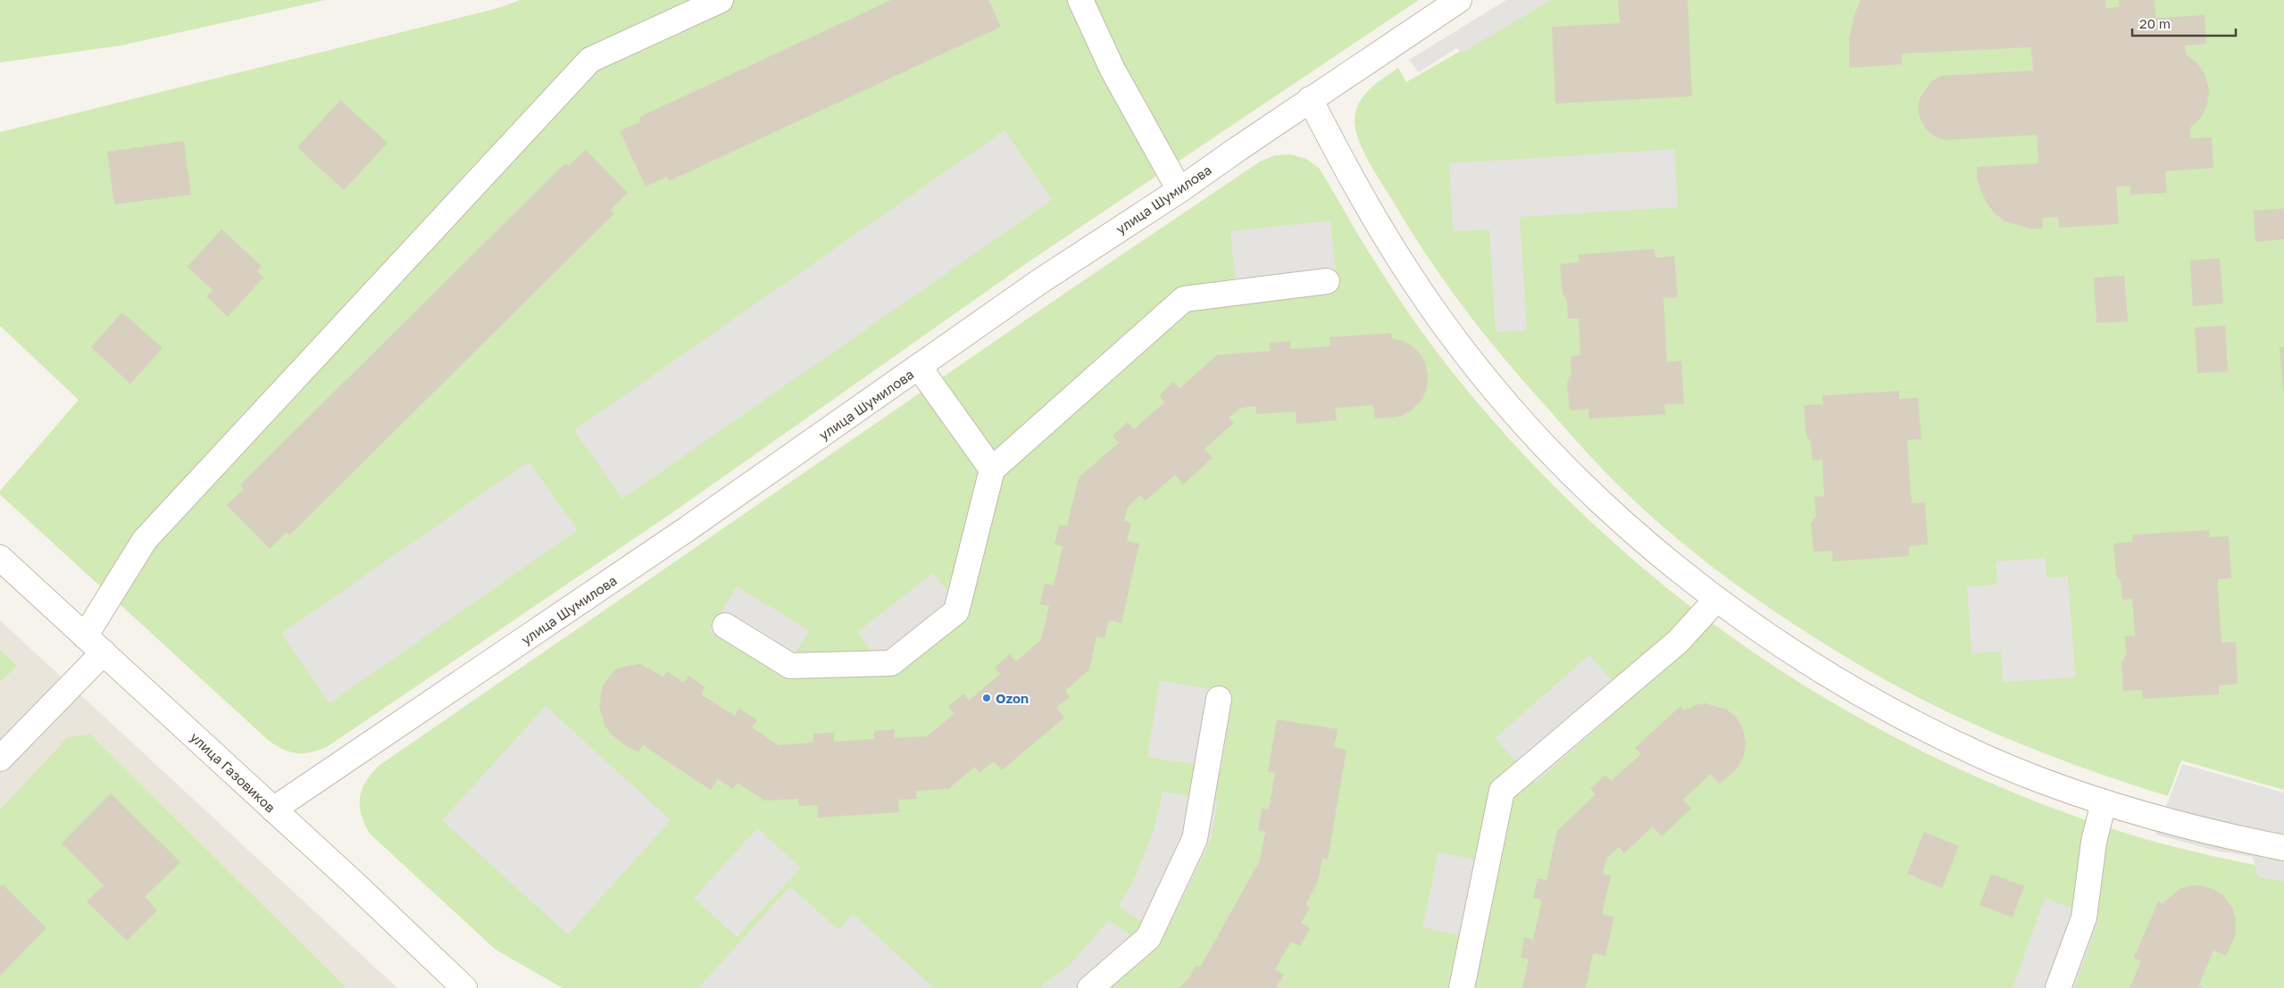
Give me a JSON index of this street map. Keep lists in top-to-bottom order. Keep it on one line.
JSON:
{"streets":{"street":["улица Шумилова","улица Газовиков"]},"crossings":[["улица Шумилова","улица Газовиков"]],"places":["Ozon"],"scale_bar":"20 m"}
